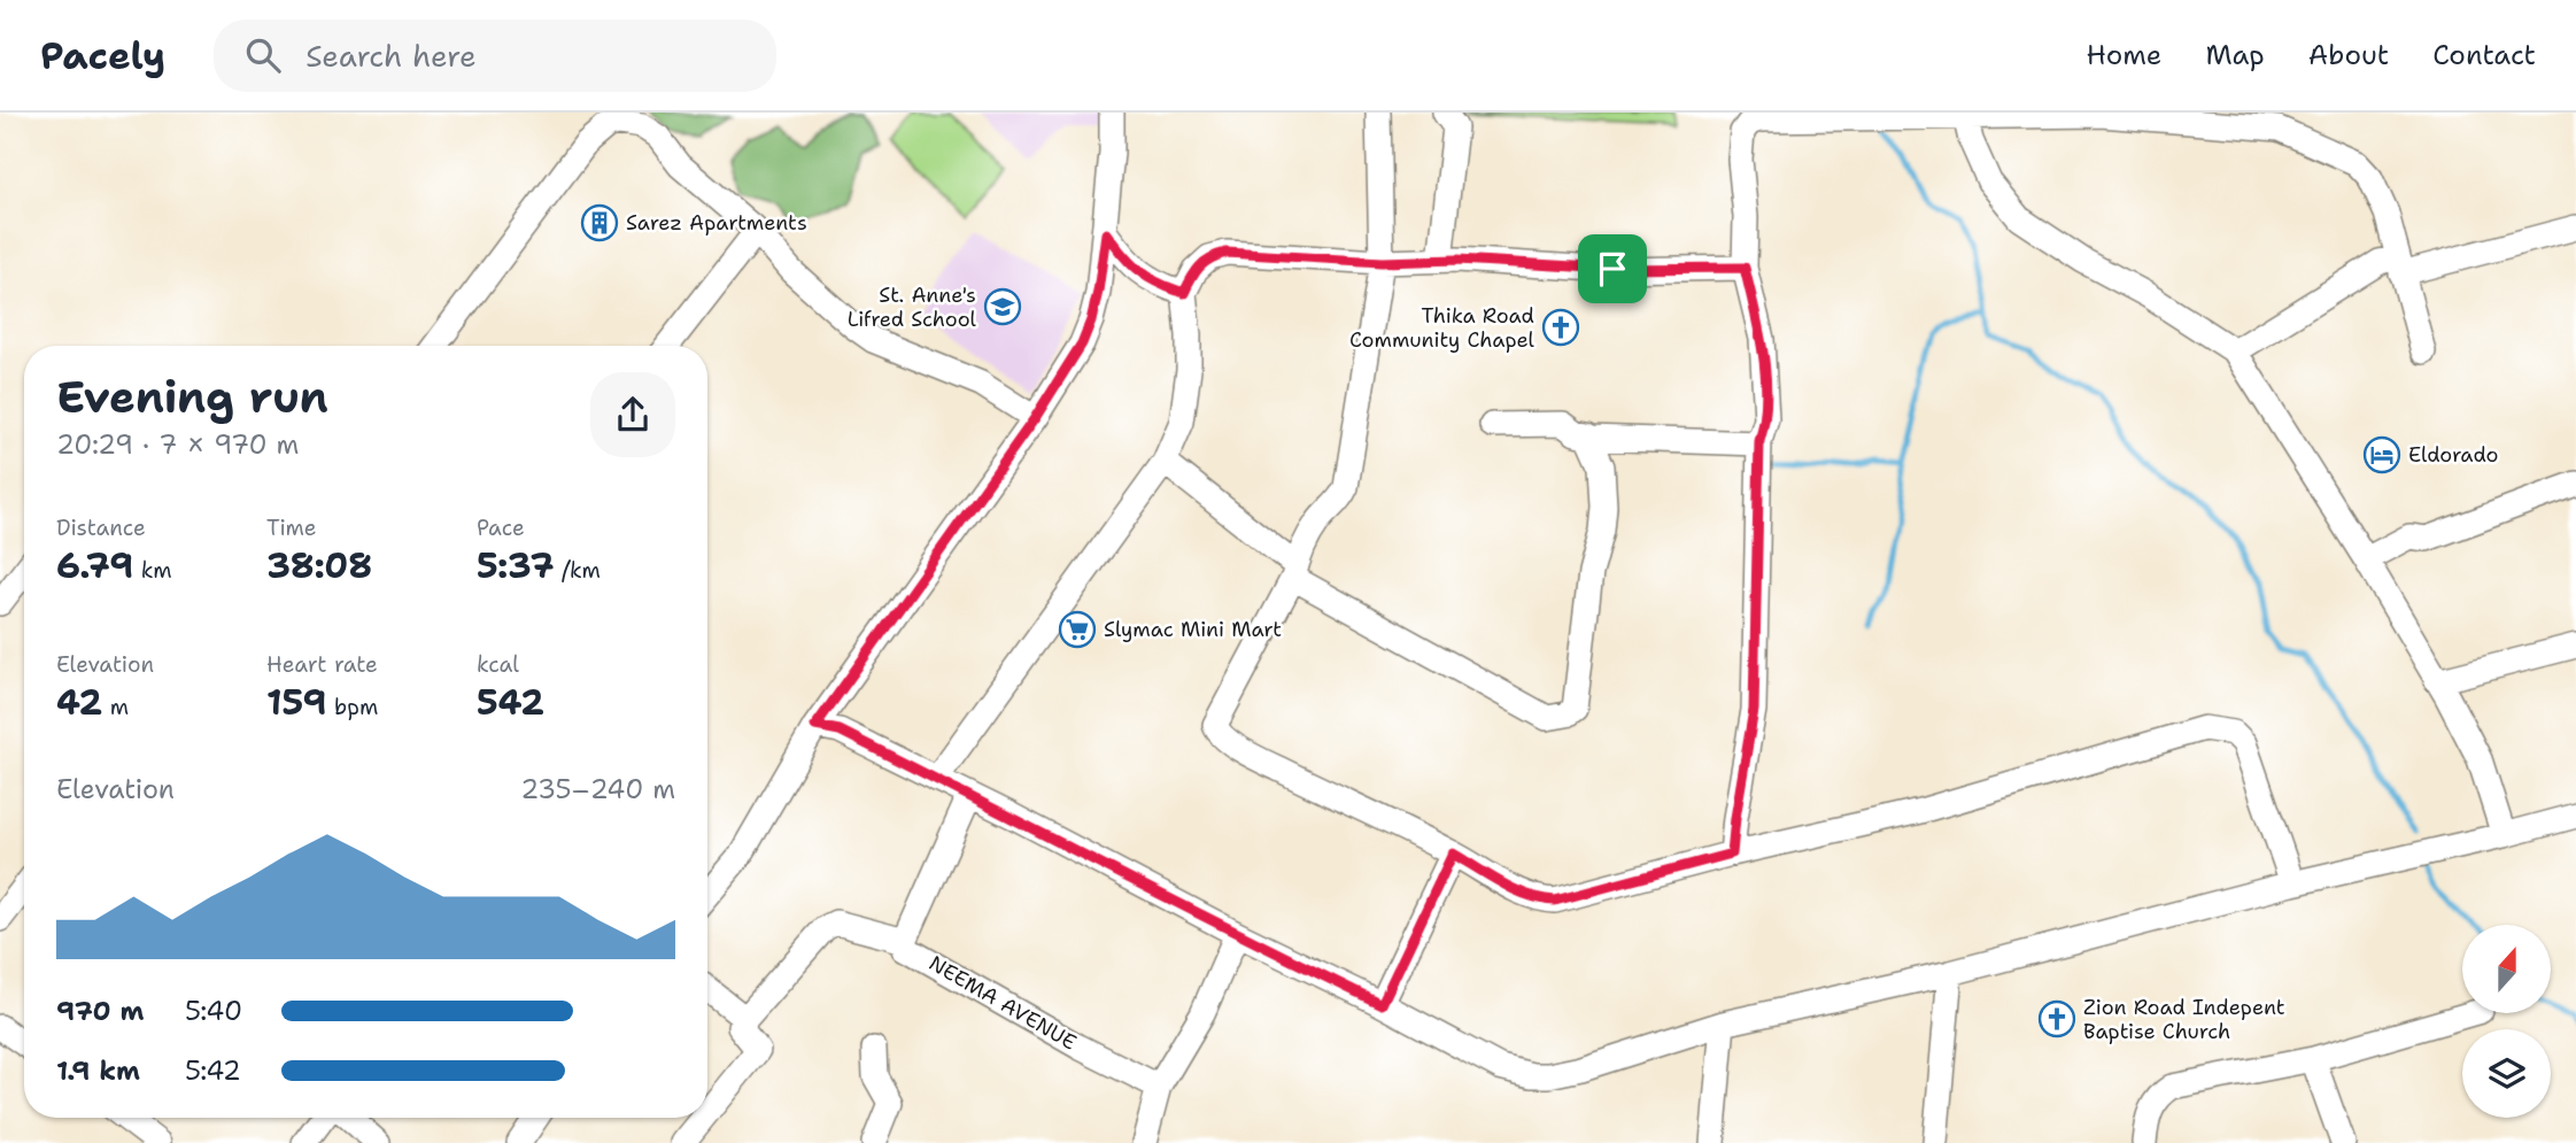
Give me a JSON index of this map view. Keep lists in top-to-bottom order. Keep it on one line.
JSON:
{"streets":{"street":["NEEMA AVENUE"]},"places":{"building":["Sarez Apartments"],"school or university":["St. Anne's Lifred School"],"church":["Thika Road Community Chapel","Zion Road Indepent Baptise Church"],"hotel":["Eldorado"],"supermarket":["Slymac Mini Mart"]},"north":"top","page":{"header":"Pacely","search":"Search here","nav":["Home","Map","About","Contact"],"heading":["Evening run","20:29 · 7 × 970 m"],"stats":[["Distance","6.79 km"],["Time","38:08"],["Pace","5:37 /km"],["Elevation","42 m"],["Heart rate","159 bpm"],["kcal","542"]],"chart":["Elevation","235–240 m"],"list":[{"name":"970 m","note":"5:40"},{"name":"1.9 km","note":"5:42"}]}}
